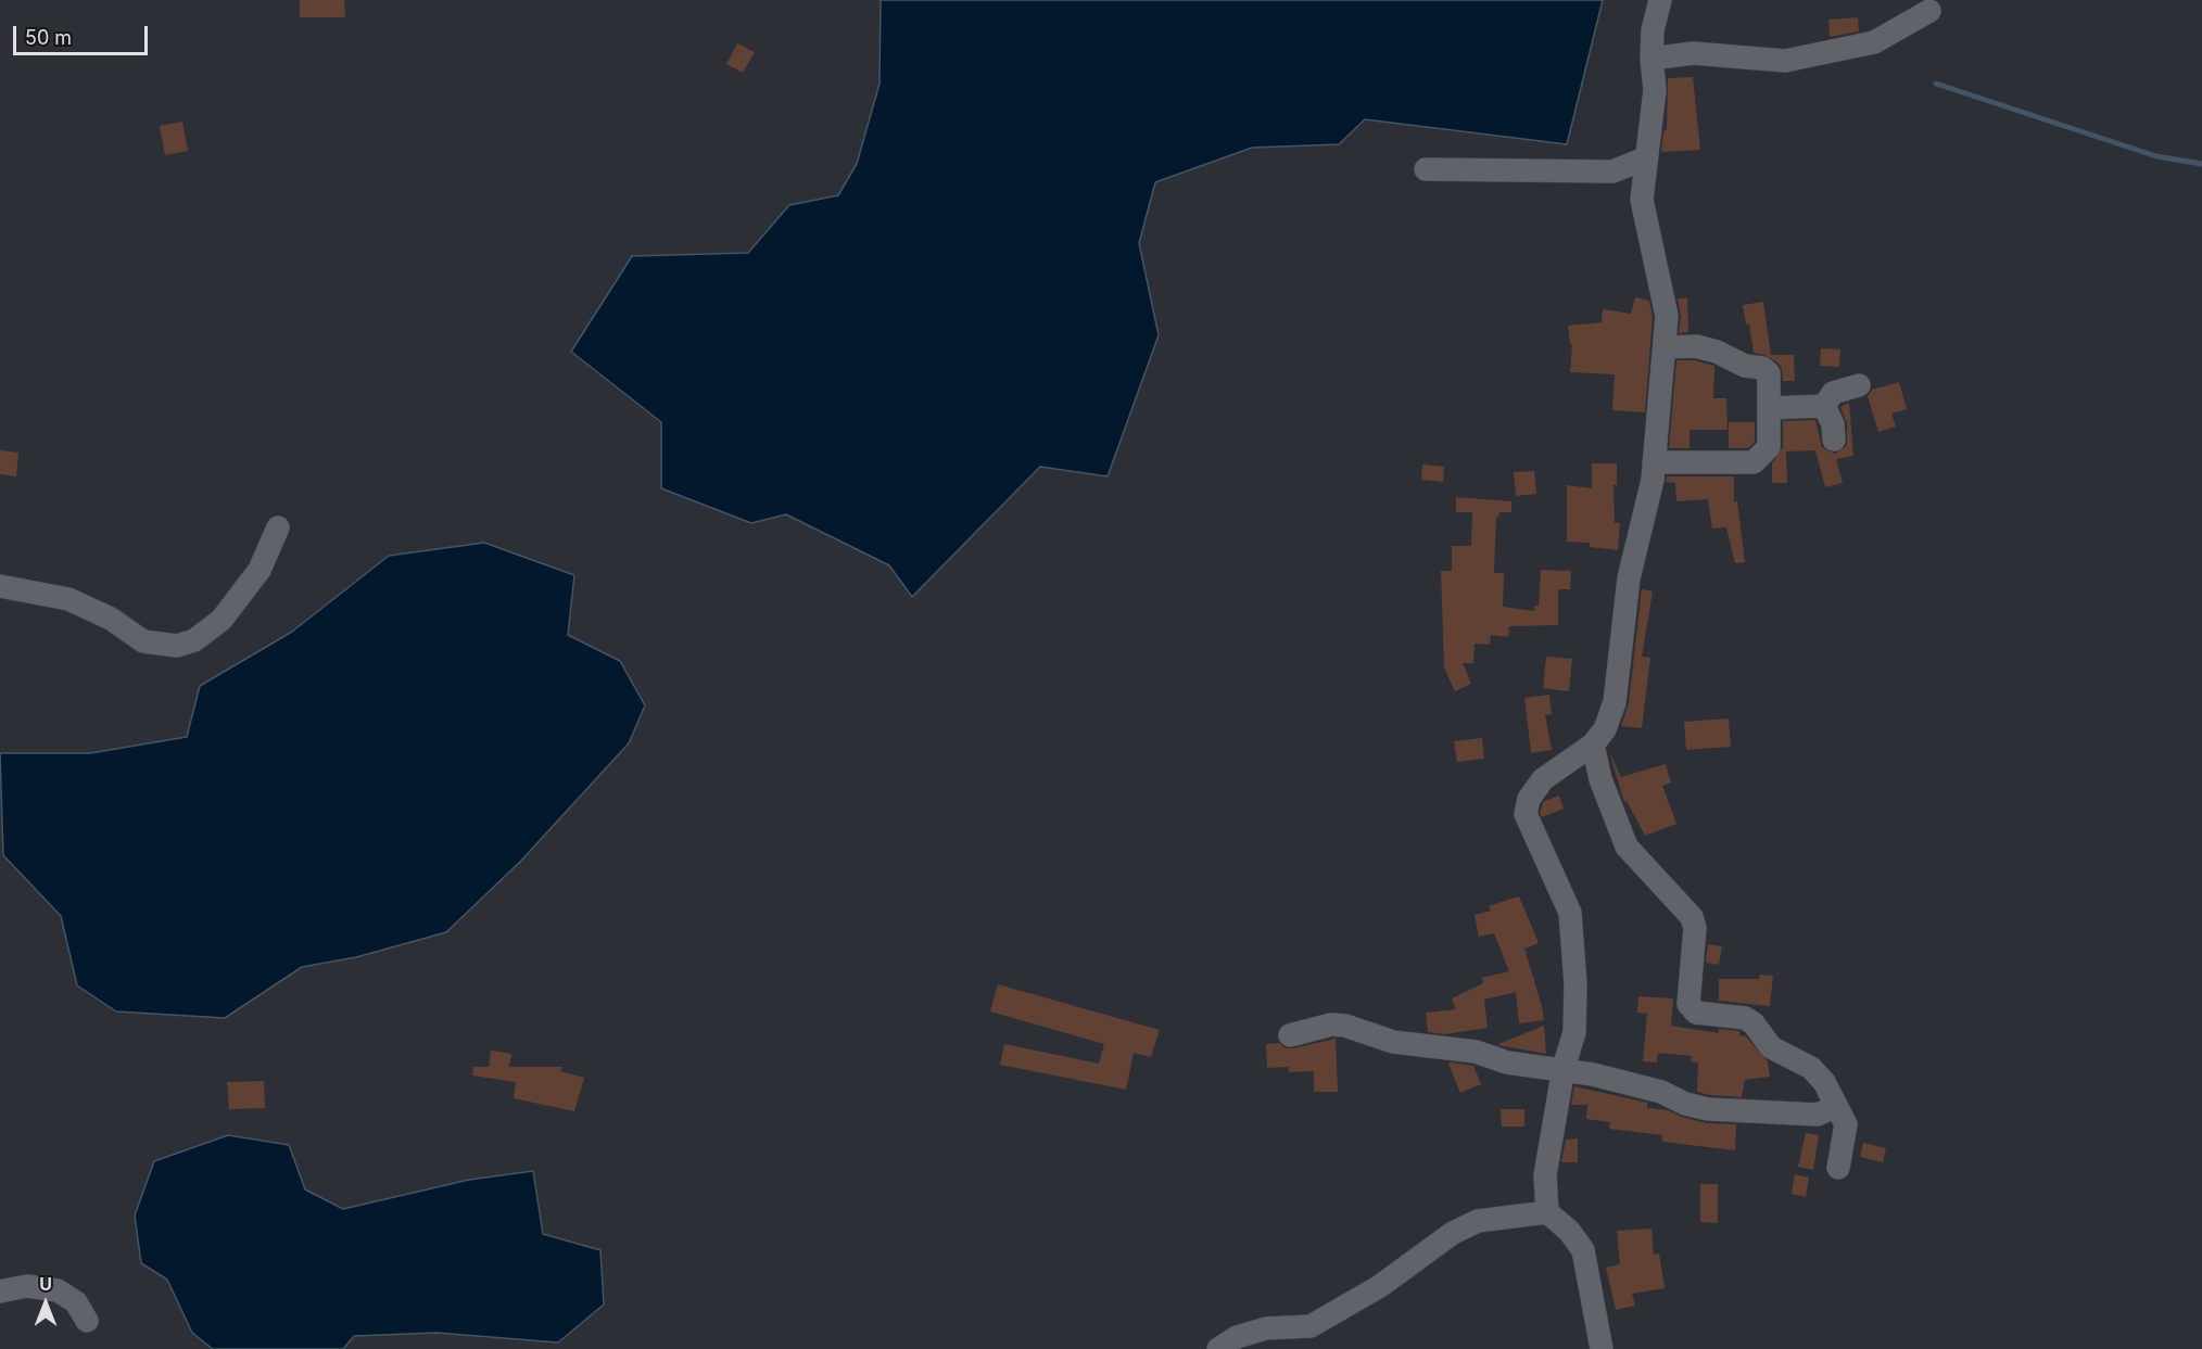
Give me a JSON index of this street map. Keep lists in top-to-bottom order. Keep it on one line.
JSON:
{"scale_bar":"50 m","north":"top"}
